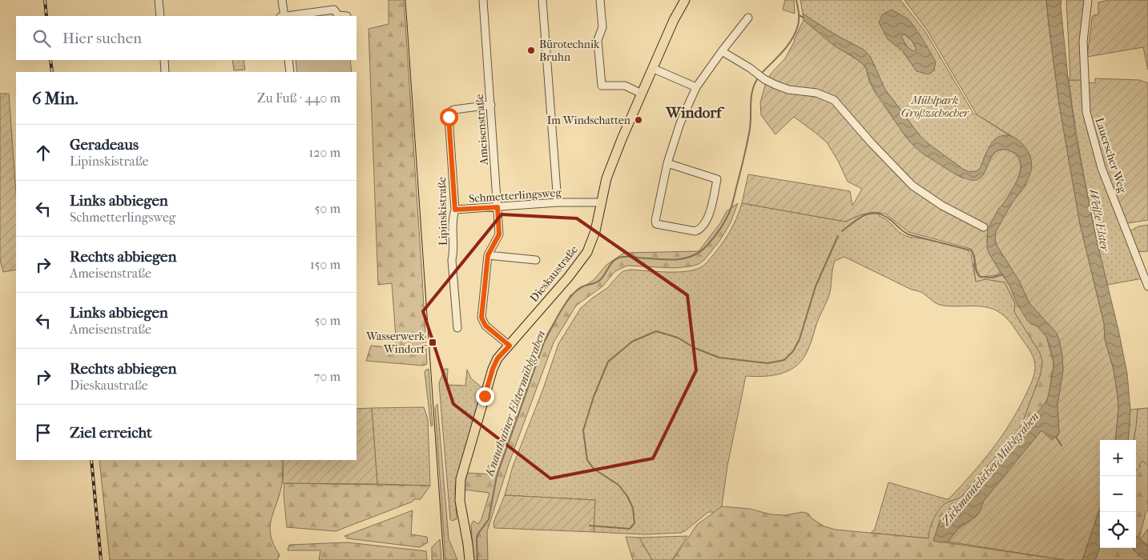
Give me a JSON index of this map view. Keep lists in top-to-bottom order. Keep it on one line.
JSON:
{"streets":{"main road":["Dieskaustraße"],"street":["Ameisenstraße","Lauerscher Weg","Schmetterlingsweg","Lipinskistraße"]},"crossings":[["Ameisenstraße","Schmetterlingsweg"],["Ameisenstraße","Lipinskistraße"],["Ameisenstraße","Dieskaustraße"],["Schmetterlingsweg","Lipinskistraße"],["Schmetterlingsweg","Dieskaustraße"]],"districts":["Windorf"],"water":["Weiße Elster","Knauthainer Elstermühlgraben","Zickmantelscher Mühlgraben"],"parks":["Mühlpark Großzschocher"],"places":{"other":["Bürotechnik Bruhn","Im Windschatten"],"transit":["Wasserwerk Windorf"]},"page":{"search":"Hier suchen","heading":["6 Min.","Zu Fuß · 440 m"],"list":[["Geradeaus","Lipinskistraße","120 m"],["Links abbiegen","Schmetterlingsweg","50 m"],["Rechts abbiegen","Ameisenstraße","150 m"],["Links abbiegen","Ameisenstraße","50 m"],["Rechts abbiegen","Dieskaustraße","70 m"],"Ziel erreicht"],"map_buttons":["+","−"]}}
